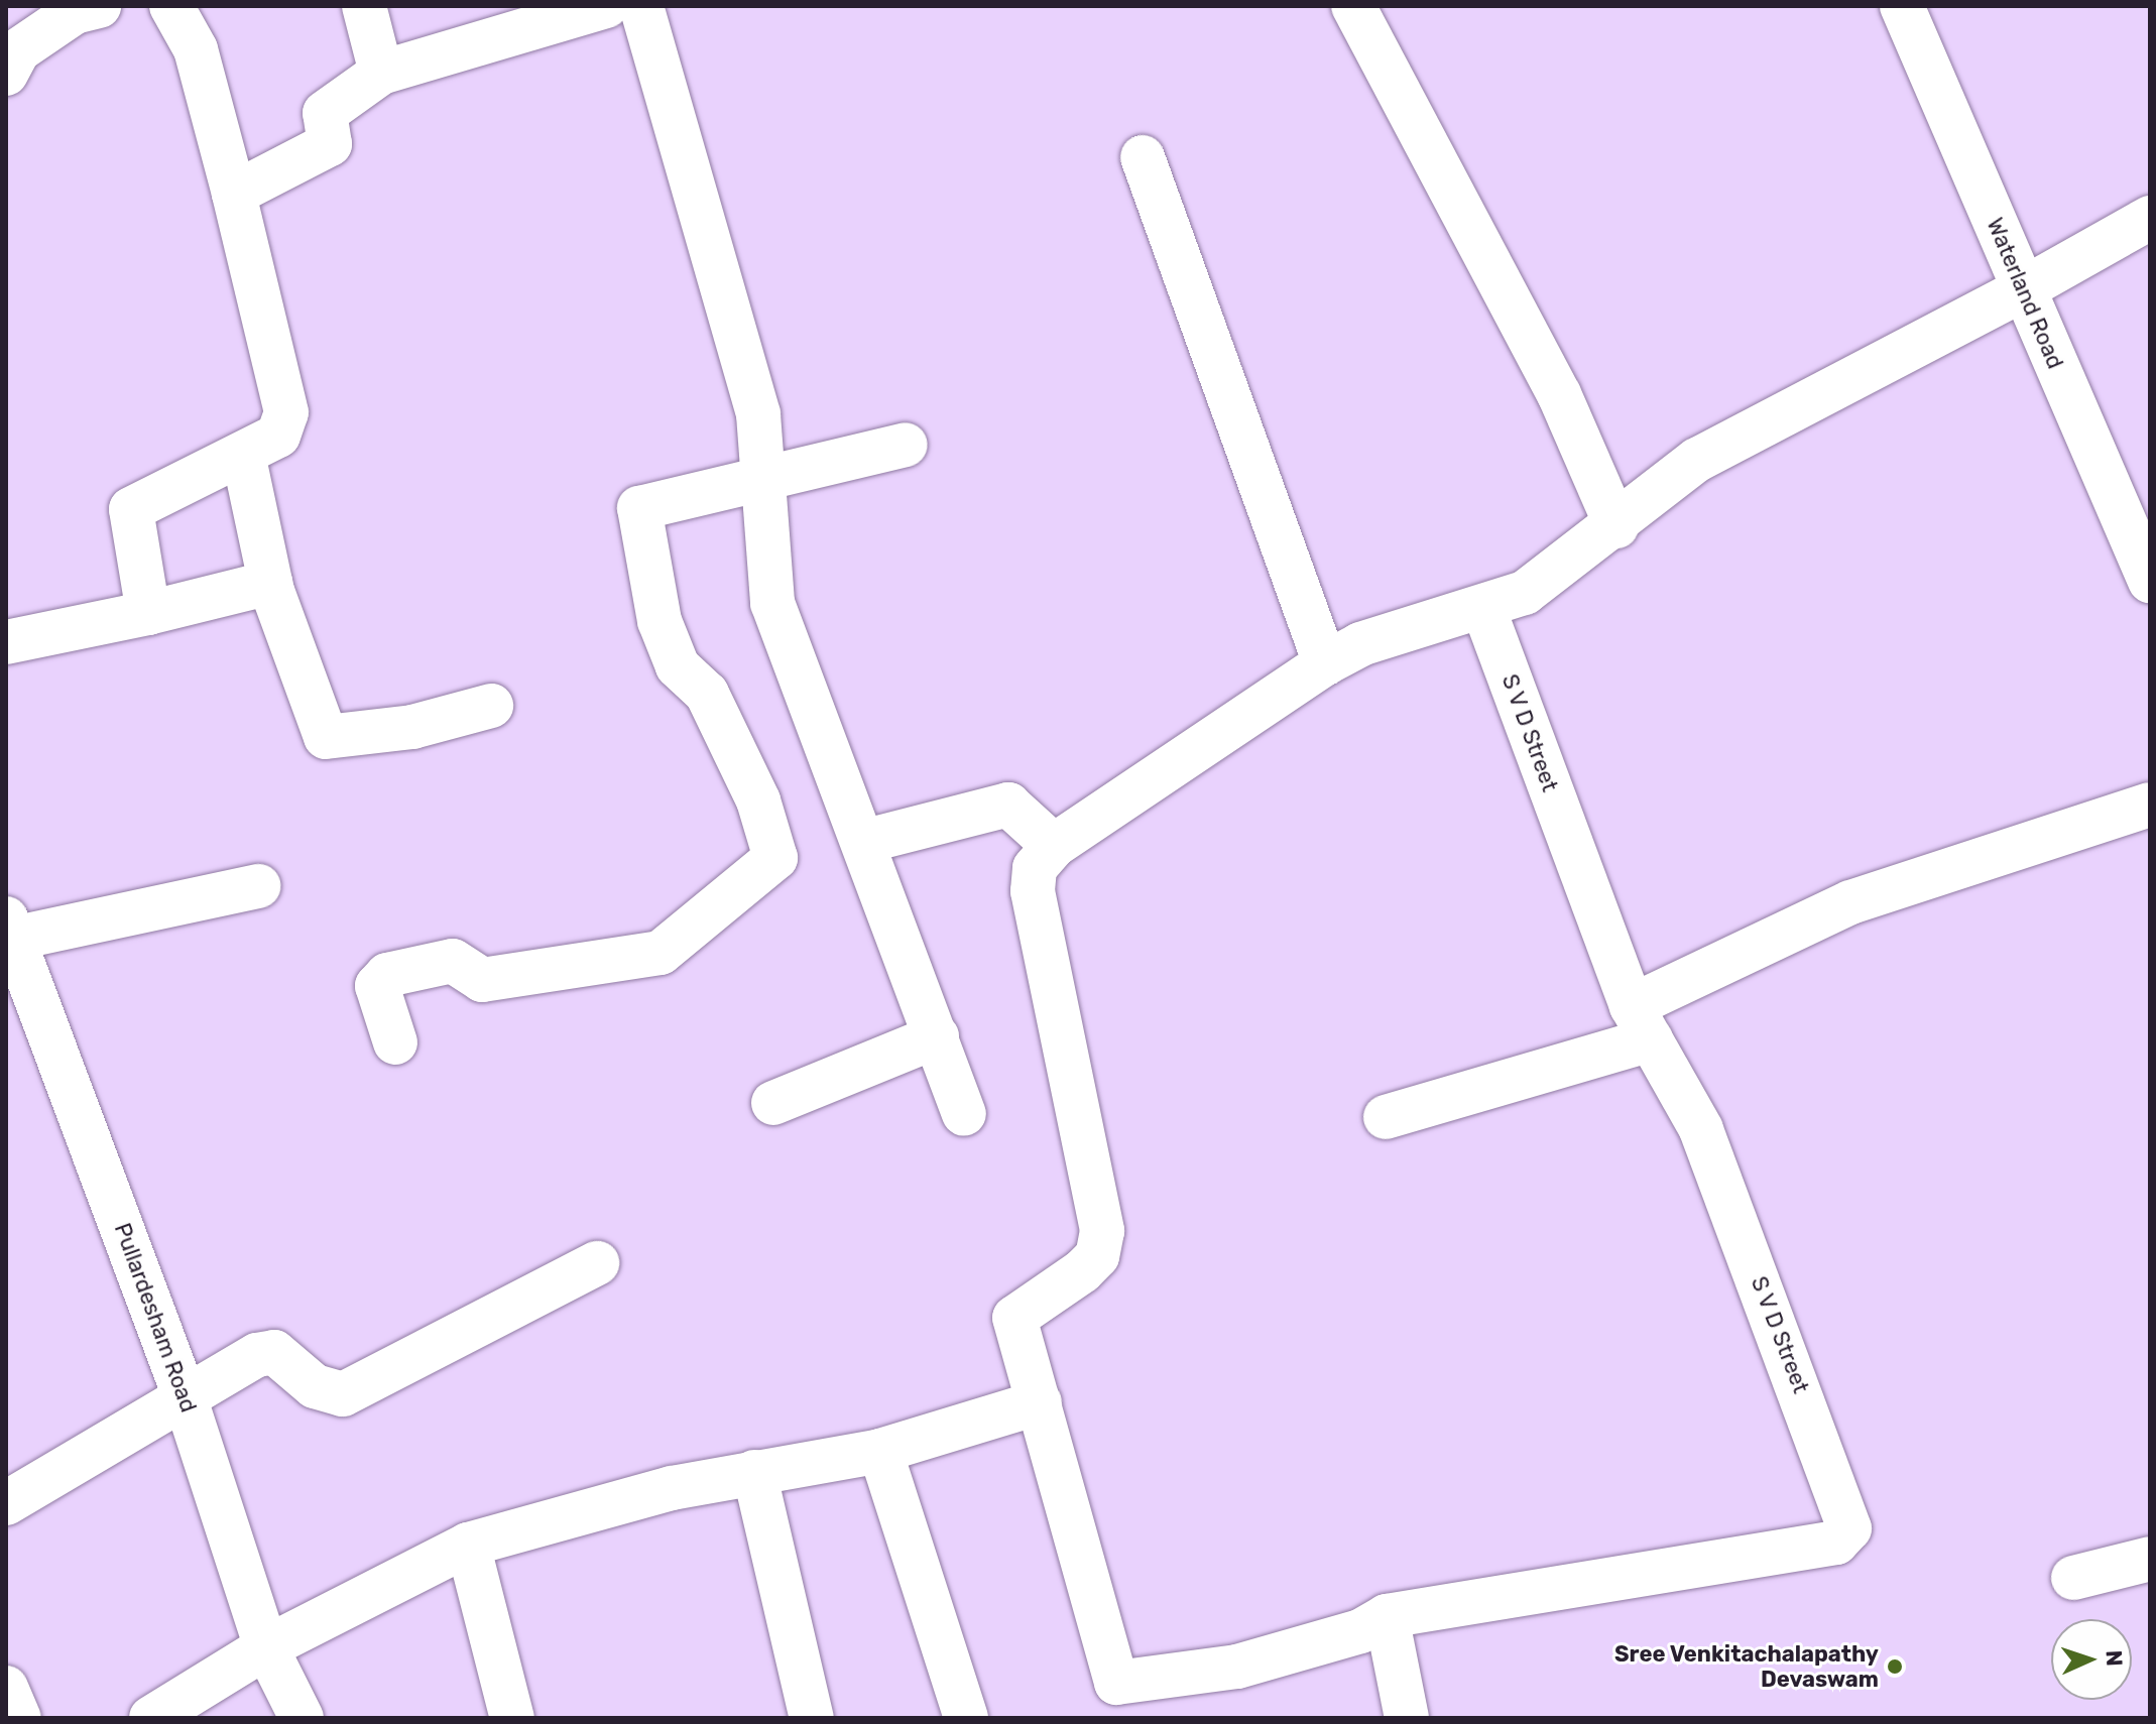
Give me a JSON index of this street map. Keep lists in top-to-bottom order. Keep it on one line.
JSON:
{"streets":{"street":["Waterland Road","S V D Street","Pullardesham Road"]},"places":["Sree Venkitachalapathy Devaswam"],"north":"right"}
